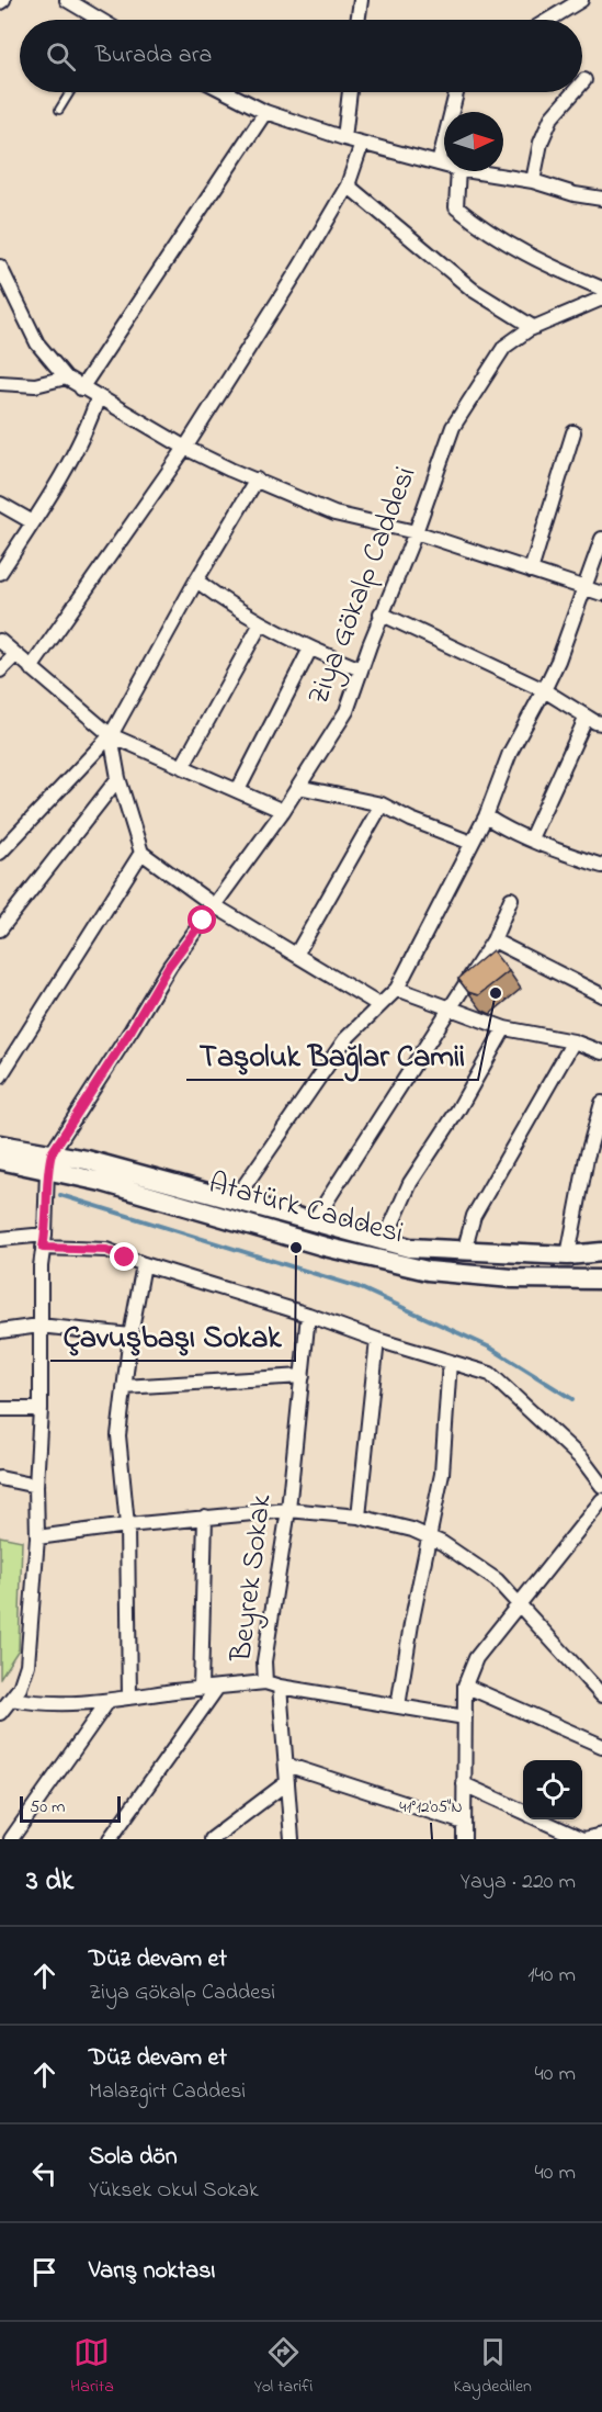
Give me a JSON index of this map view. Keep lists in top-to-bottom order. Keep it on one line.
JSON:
{"streets":{"main road":["Atatürk Caddesi"],"street":["Ziya Gökalp Caddesi","Beyrek Sokak"]},"crossings":[["Ziya Gökalp Caddesi","Atatürk Caddesi"]],"places":["Taşoluk Bağlar Camii","Çavuşbaşı Sokak"],"scale_bar":"50 m","north":"right","page":{"search":"Burada ara","scale":"50 m","heading":["3 dk","Yaya · 220 m"],"list":[["Düz devam et","Ziya Gökalp Caddesi","140 m"],["Düz devam et","Malazgirt Caddesi","40 m"],["Sola dön","Yüksek Okul Sokak","40 m"],"Varış noktası"],"nav":["Harita","Yol tarifi","Kaydedilen"]},"coordinates":["41°12'05\"N"]}
